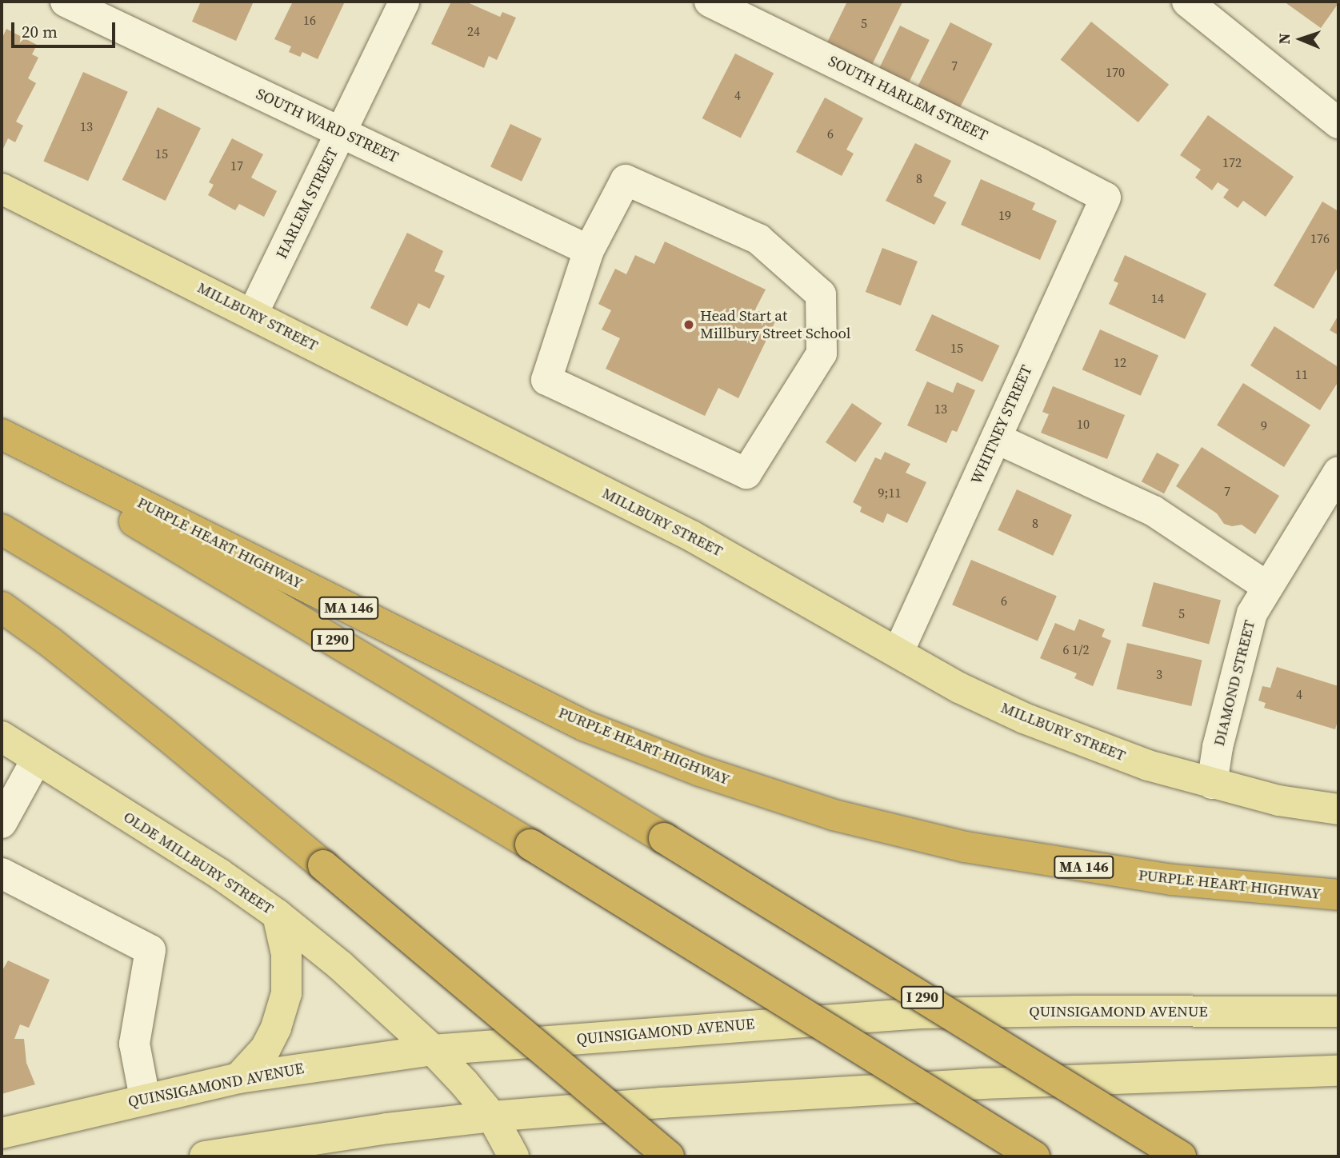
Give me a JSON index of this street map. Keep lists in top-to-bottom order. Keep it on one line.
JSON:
{"streets":{"highway":["PURPLE HEART HIGHWAY","MA 146","I 290"],"main road":["MILLBURY STREET","OLDE MILLBURY STREET","QUINSIGAMOND AVENUE"],"street":["SOUTH HARLEM STREET","SOUTH WARD STREET","HARLEM STREET","WHITNEY STREET","DIAMOND STREET"]},"crossings":[["SOUTH HARLEM STREET","WHITNEY STREET"],["SOUTH WARD STREET","HARLEM STREET"],["HARLEM STREET","MILLBURY STREET"],["MILLBURY STREET","WHITNEY STREET"],["MILLBURY STREET","DIAMOND STREET"],["OLDE MILLBURY STREET","QUINSIGAMOND AVENUE"]],"places":["Head Start at Millbury Street School"],"house_numbers":["16","5","24","7","170","4","13","6","15","172","17","8","19","176","14","15","12","11","13","10","9","7","9;11","8","6","5","6 1/2","3","4"],"scale_bar":"20 m","north":"left"}
